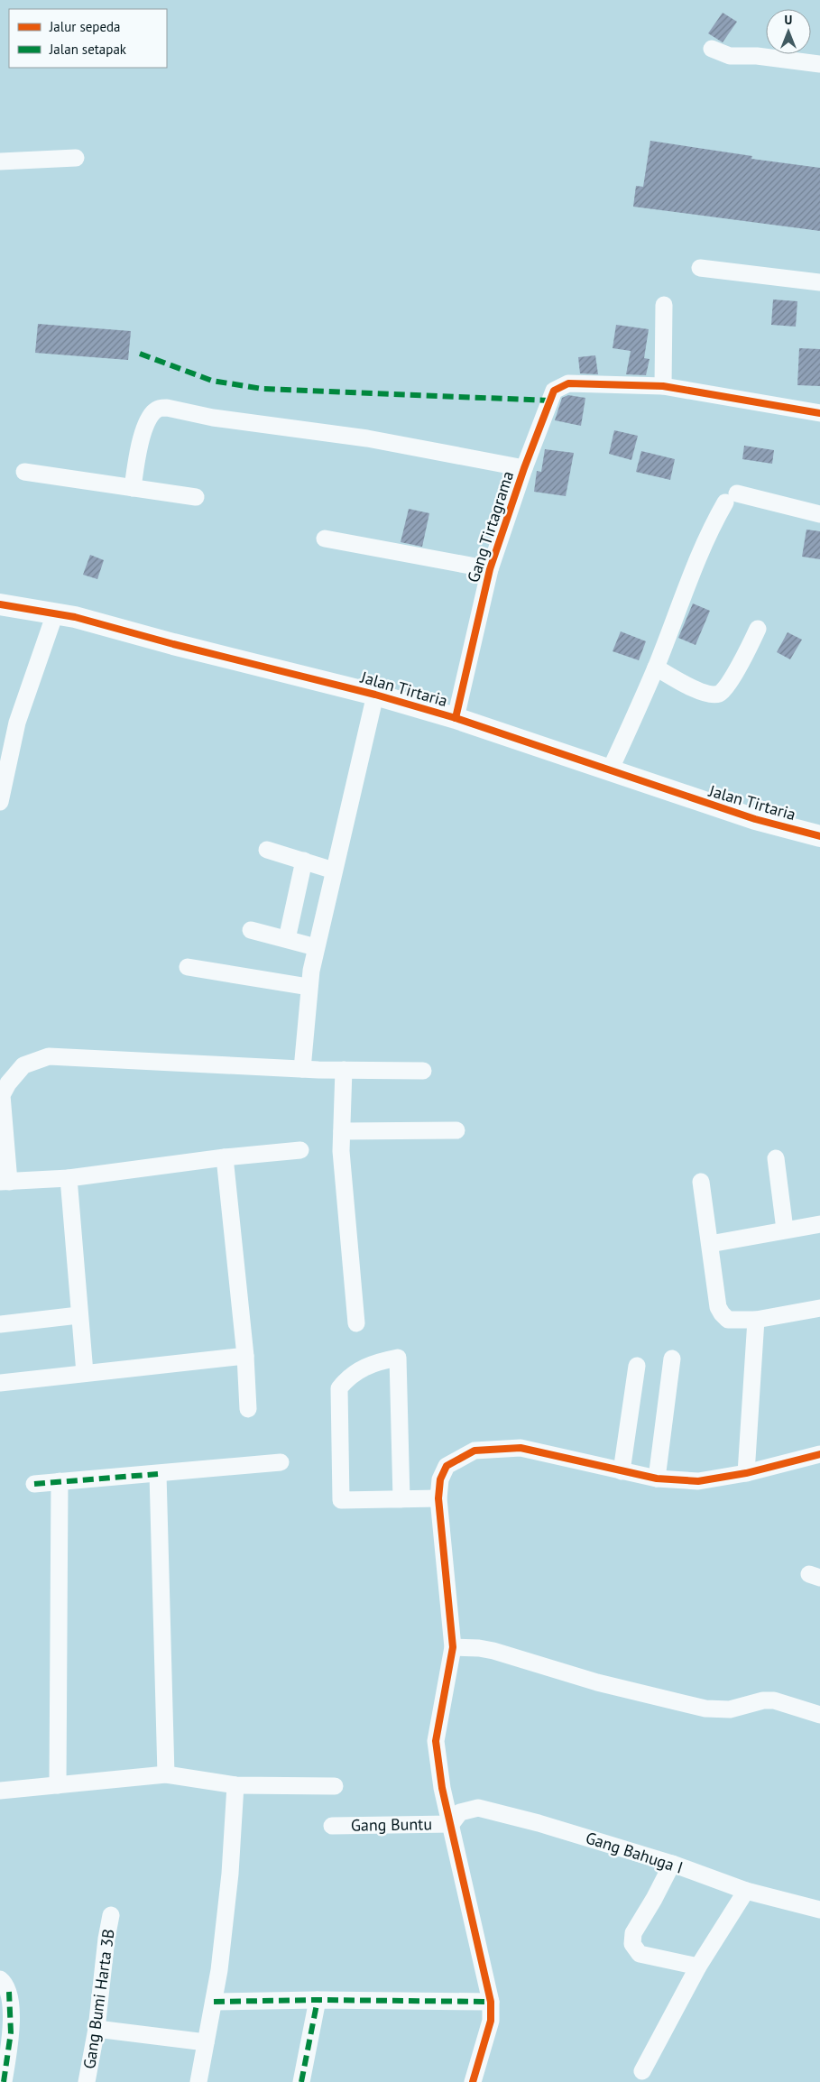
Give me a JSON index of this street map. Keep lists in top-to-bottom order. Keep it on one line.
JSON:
{"streets":{"street":["Gang Tirtagrama","Jalan Tirtaria","Gang Buntu","Gang Bahuga I","Gang Bumi Harta 3B"]},"crossings":[["Gang Tirtagrama","Jalan Tirtaria"],["Gang Buntu","Gang Bahuga I"]],"legend":["Jalur sepeda","Jalan setapak"],"north":"top"}
